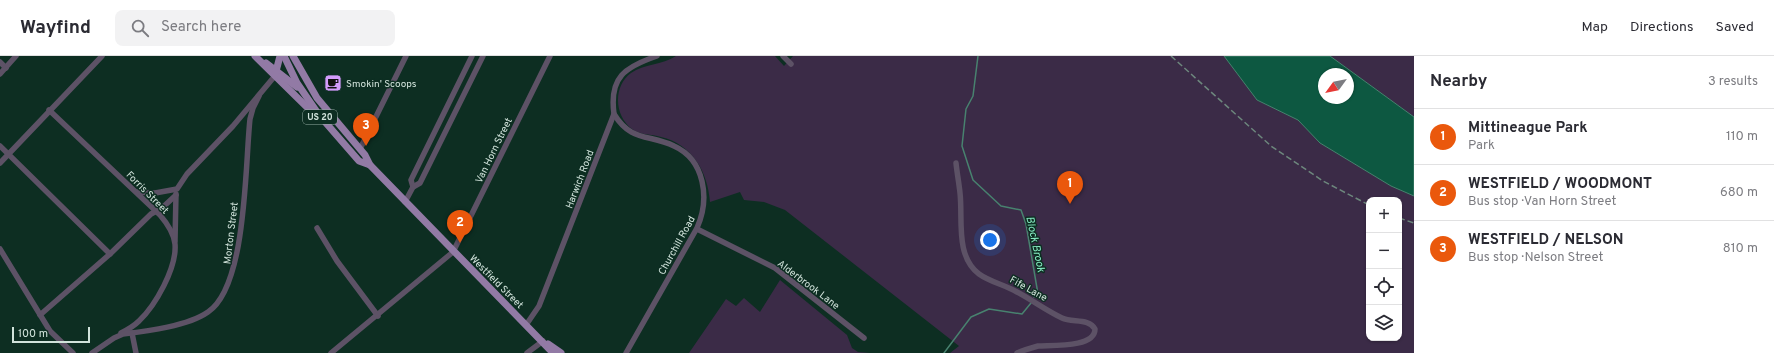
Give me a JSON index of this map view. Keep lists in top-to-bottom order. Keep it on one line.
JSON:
{"streets":{"main road":["US 20","Westfield Street"],"street":["Van Horn Street","Harwich Road","Forris Street","Morton Street","Churchill Road","Alderbrook Lane","Fife Lane"]},"crossings":[["Van Horn Street","Westfield Street"],["Harwich Road","Churchill Road"],["Harwich Road","Westfield Street"],["Churchill Road","Alderbrook Lane"]],"water":["Block Brook"],"places":{"cafe":["Smokin' Scoops"]},"scale_bar":"100 m","north":"bottom left","page":{"header":"Wayfind","search":"Search here","nav":["Map","Directions","Saved"],"heading":["Nearby","3 results"],"list":[{"mark":"1","name":"Mittineague Park","note":"Park","value":"110 m"},{"mark":"2","name":"WESTFIELD / WOODMONT","note":"Bus stop · Van Horn Street","value":"680 m"},{"mark":"3","name":"WESTFIELD / NELSON","note":"Bus stop · Nelson Street","value":"810 m"}],"pins":["3","1","2"],"map_buttons":["+","−"],"scale":"100 m"}}
